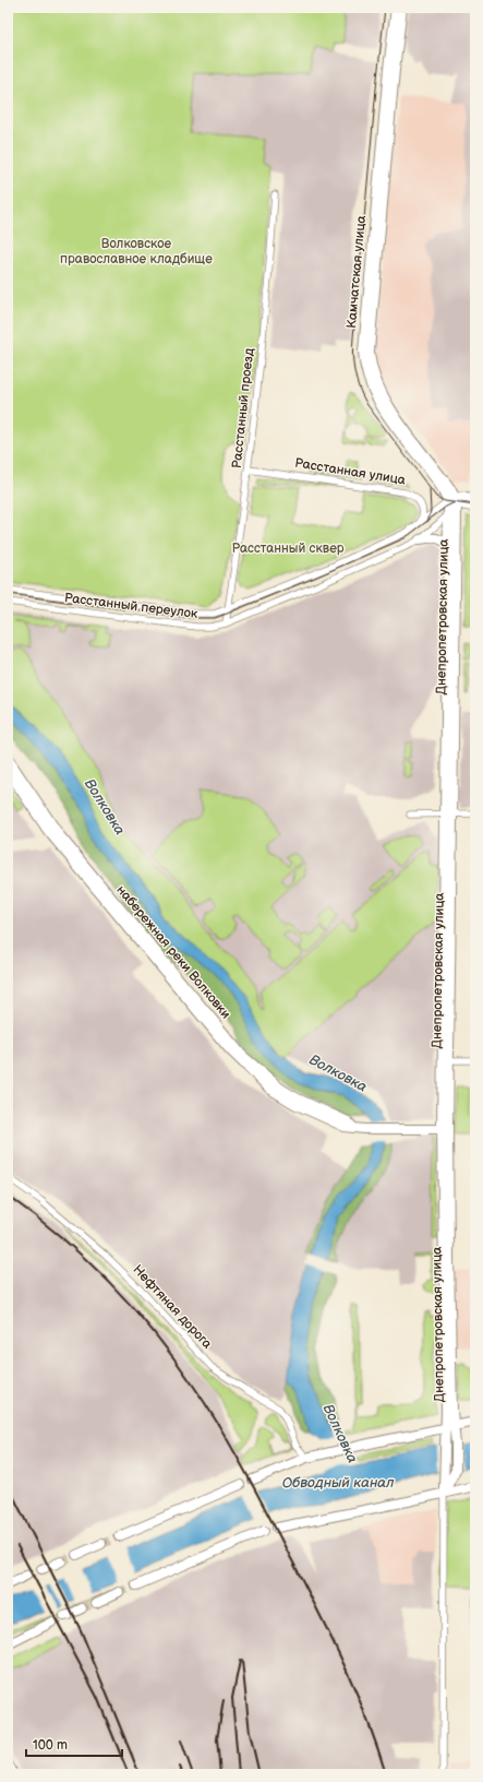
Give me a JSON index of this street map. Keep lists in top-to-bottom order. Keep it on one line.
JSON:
{"streets":{"main road":["Камчатская улица","Днепропетровская улица","набережная реки Волковки"],"street":["Расстанный проезд","Расстанная улица","Расстанный переулок","Нефтяная дорога"]},"crossings":[["Камчатская улица","Расстанный переулок"],["Камчатская улица","Днепропетровская улица"],["Расстанный проезд","Расстанная улица"],["Расстанный проезд","Расстанный переулок"],["Расстанная улица","Расстанный переулок"],["Расстанный переулок","Днепропетровская улица"],["Днепропетровская улица","набережная реки Волковки"]],"water":["Волковка","Обводный канал"],"parks":["Волковское православное кладбище","Расстанный сквер"],"scale_bar":"100 m"}
